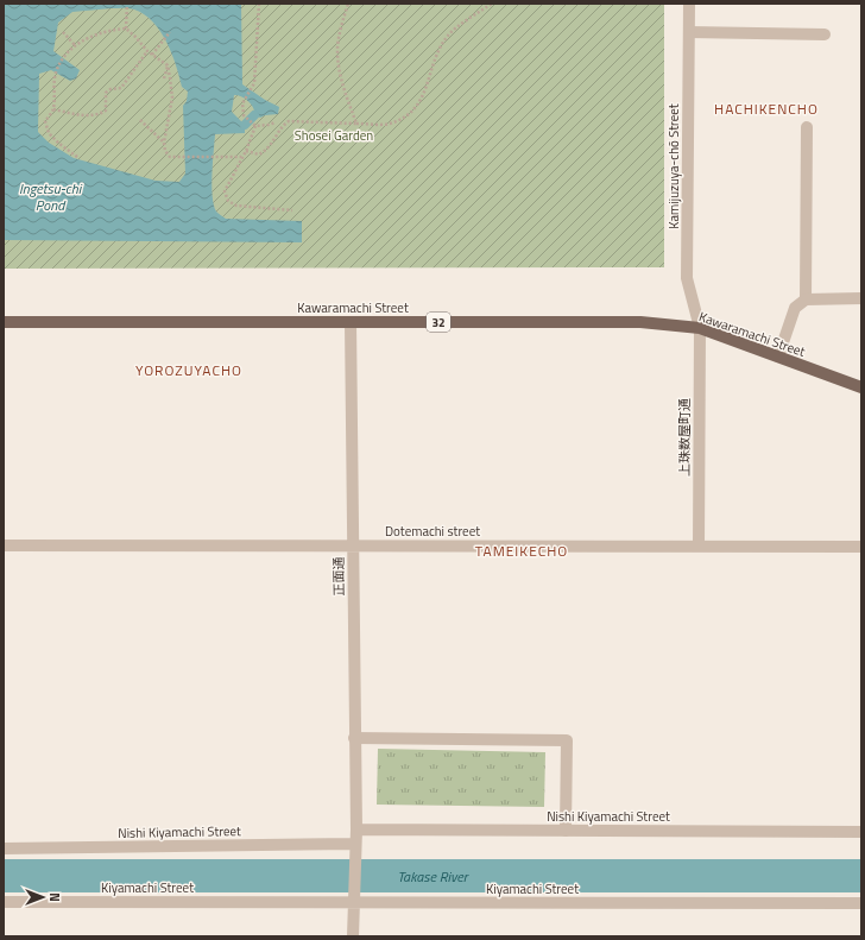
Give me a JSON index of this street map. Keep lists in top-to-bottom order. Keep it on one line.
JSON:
{"streets":{"main road":["Kawaramachi Street","32"],"street":["Kamijuzuya-chō Street","上珠数屋町通","Dotemachi street","正面通","Nishi Kiyamachi Street","Kiyamachi Street"]},"crossings":[["Kamijuzuya-chō Street","Kawaramachi Street"],["Kamijuzuya-chō Street","上珠数屋町通"],["Kawaramachi Street","上珠数屋町通"],["Kawaramachi Street","正面通"],["上珠数屋町通","Dotemachi street"],["Dotemachi street","正面通"],["正面通","Nishi Kiyamachi Street"],["正面通","Kiyamachi Street"]],"districts":["HACHIKENCHO","YOROZUYACHO","TAMEIKECHO"],"water":["Ingetsu-chi Pond","Takase River"],"parks":["Shosei Garden"],"north":"right"}
